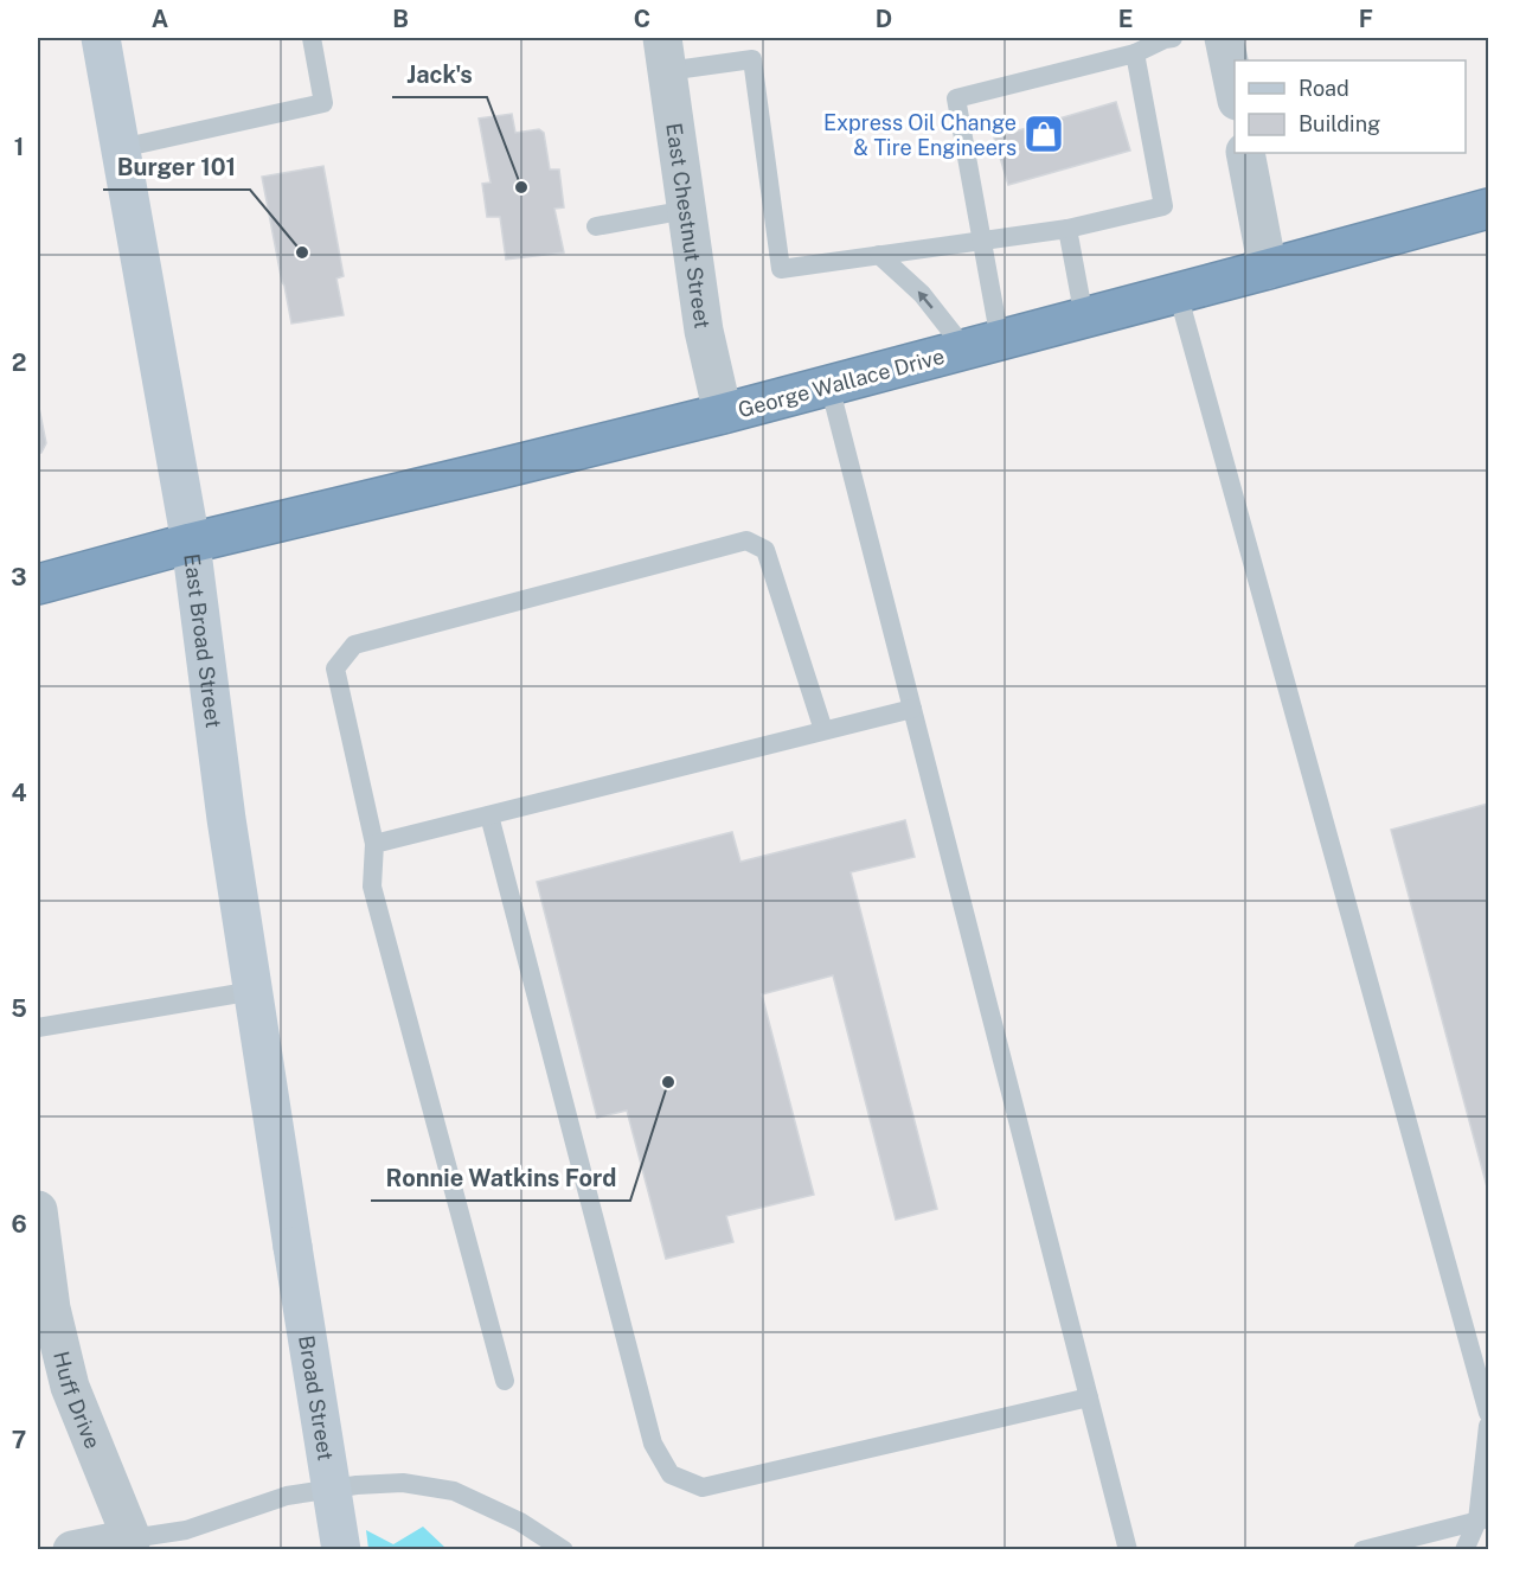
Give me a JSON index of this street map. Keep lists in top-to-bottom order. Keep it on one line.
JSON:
{"streets":{"highway":["George Wallace Drive"],"main road":["East Broad Street","Broad Street"],"street":["East Chestnut Street","Huff Drive"]},"crossings":[["East Chestnut Street","George Wallace Drive"],["George Wallace Drive","East Broad Street"],["East Broad Street","Broad Street"]],"places":{"shop":["Express Oil Change & Tire Engineers"],"other":["Jack's","Burger 101","Ronnie Watkins Ford"]},"legend":["Road","Building"],"grid":{"columns":["A","B","C","D","E","F"],"rows":["1","2","3","4","5","6","7"]}}
